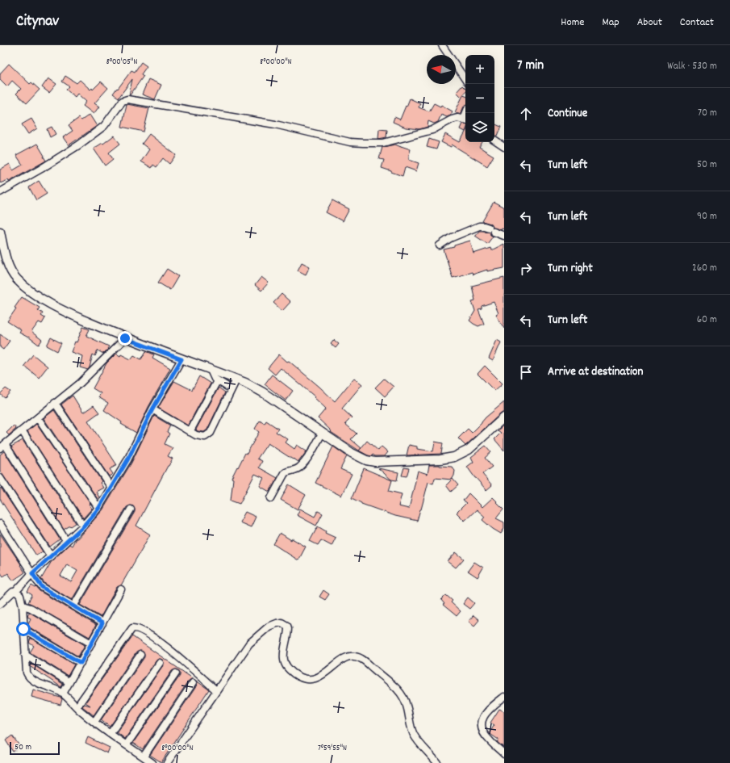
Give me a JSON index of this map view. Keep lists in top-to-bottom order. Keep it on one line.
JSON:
{"scale_bar":"50 m","north":"left","page":{"header":"Citynav","nav":["Home","Map","About","Contact"],"heading":["7 min","Walk · 530 m"],"map_buttons":["+","−"],"list":[["Continue","70 m"],["Turn left","50 m"],["Turn left","90 m"],["Turn right","260 m"],["Turn left","60 m"],"Arrive at destination"],"scale":"50 m"},"coordinates":["8°00'05\"N","8°00'00\"N","7°59'55\"N"]}
